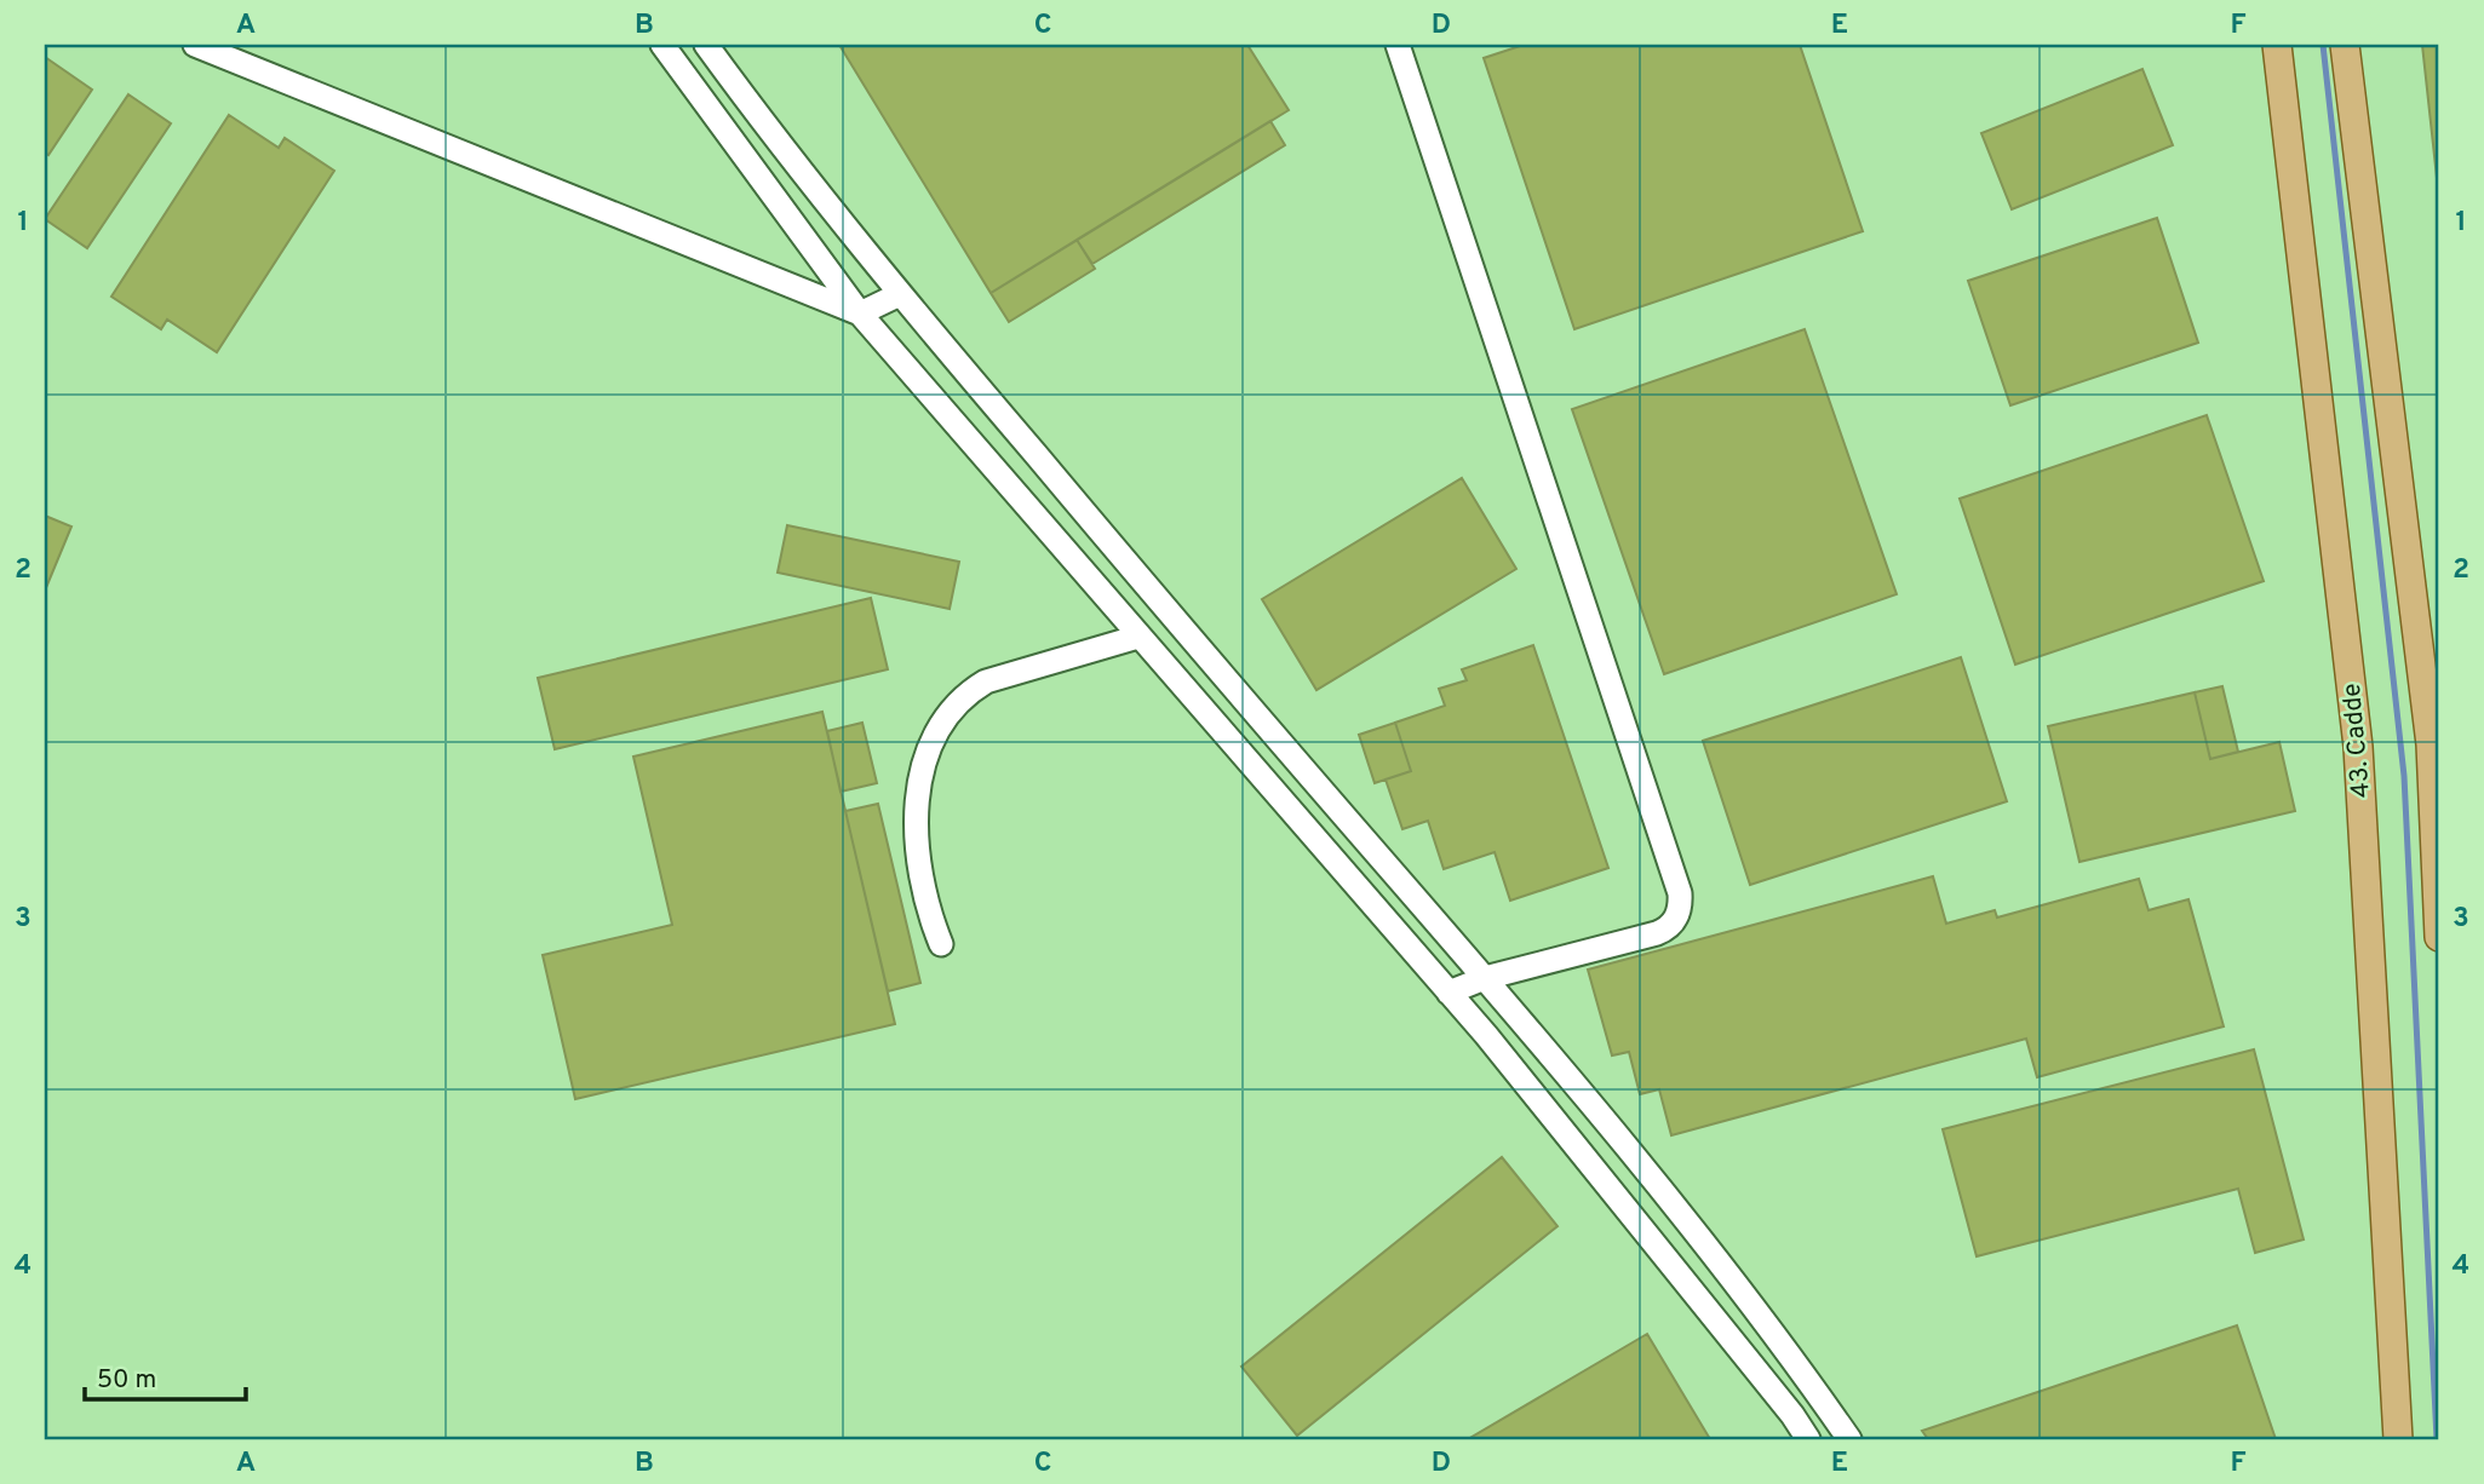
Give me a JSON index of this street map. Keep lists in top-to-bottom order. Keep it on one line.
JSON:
{"streets":{"main road":["43. Cadde"]},"scale_bar":"50 m","grid":{"columns":["A","B","C","D","E","F"],"rows":["1","2","3","4"]}}
